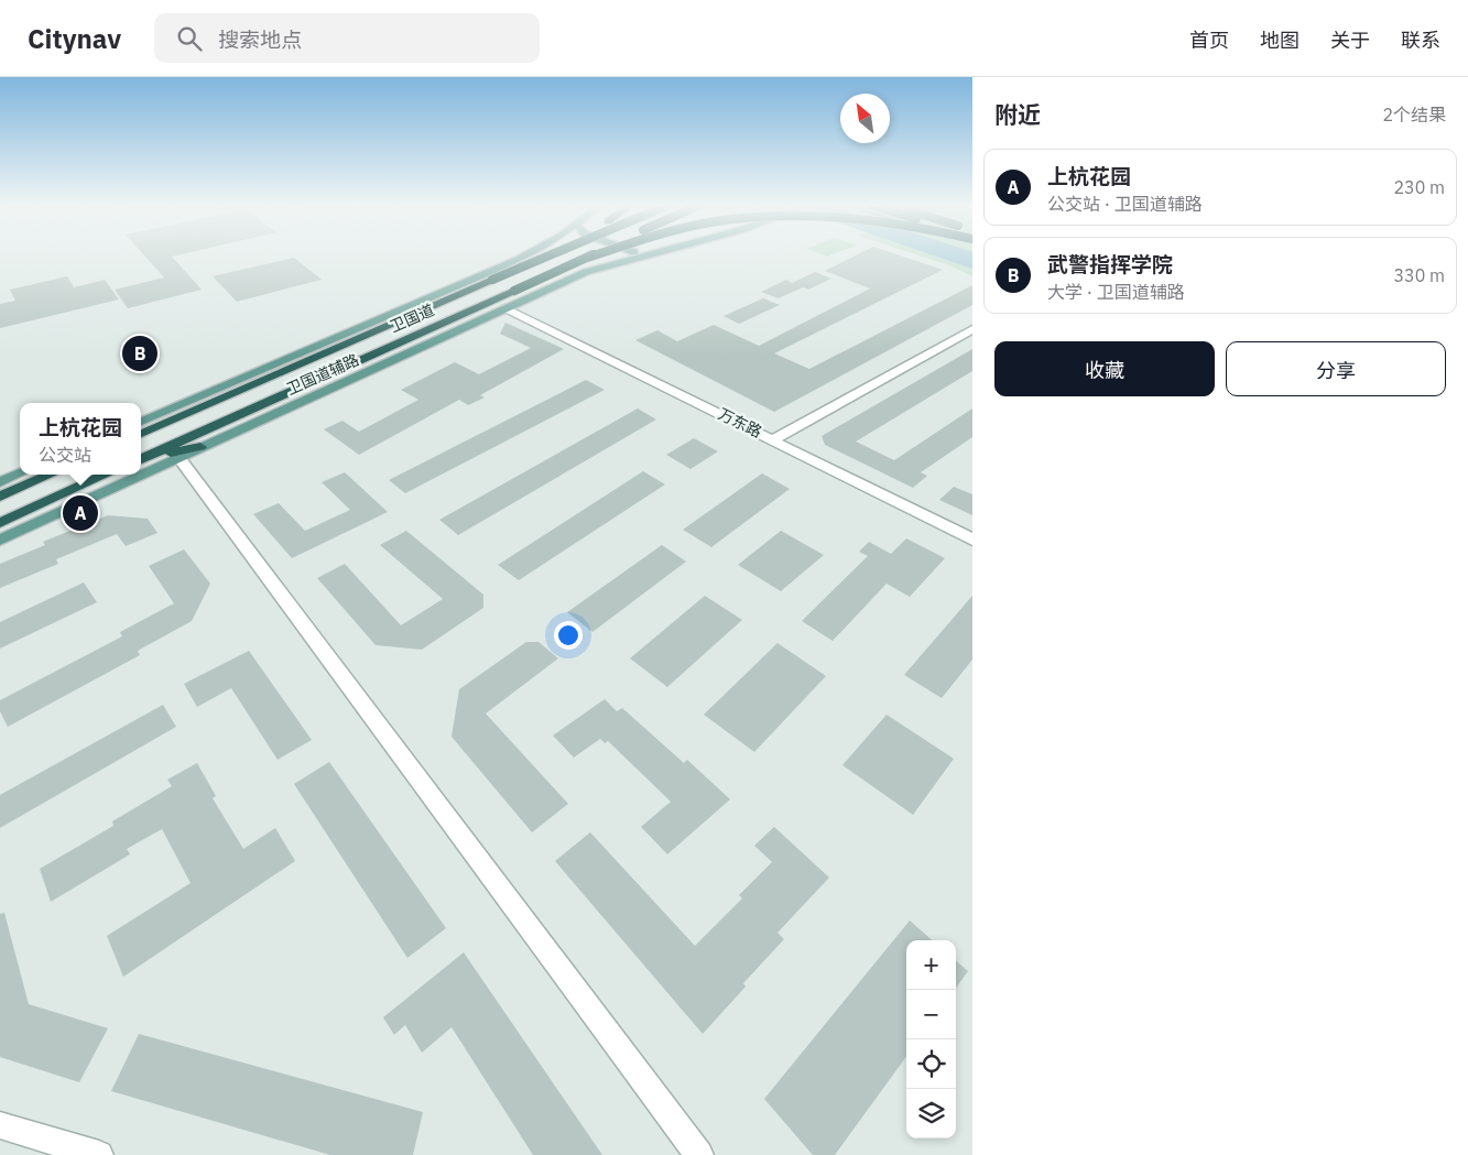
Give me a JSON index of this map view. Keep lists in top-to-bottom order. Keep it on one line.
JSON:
{"streets":{"highway":["卫国道"],"main road":["卫国道辅路"],"street":["万东路"]},"crossings":[["卫国道辅路","万东路"]],"north":"top left","page":{"header":"Citynav","search":"搜索地点","nav":["首页","地图","关于","联系"],"heading":["附近","2个结果"],"list":[{"mark":"A","name":"上杭花园","note":"公交站 · 卫国道辅路","value":"230 m"},{"mark":"B","name":"武警指挥学院","note":"大学 · 卫国道辅路","value":"330 m"}],"buttons":["收藏","分享"],"pins":["B","A"],"popup":["上杭花园","公交站"],"map_buttons":["+","−"]}}
